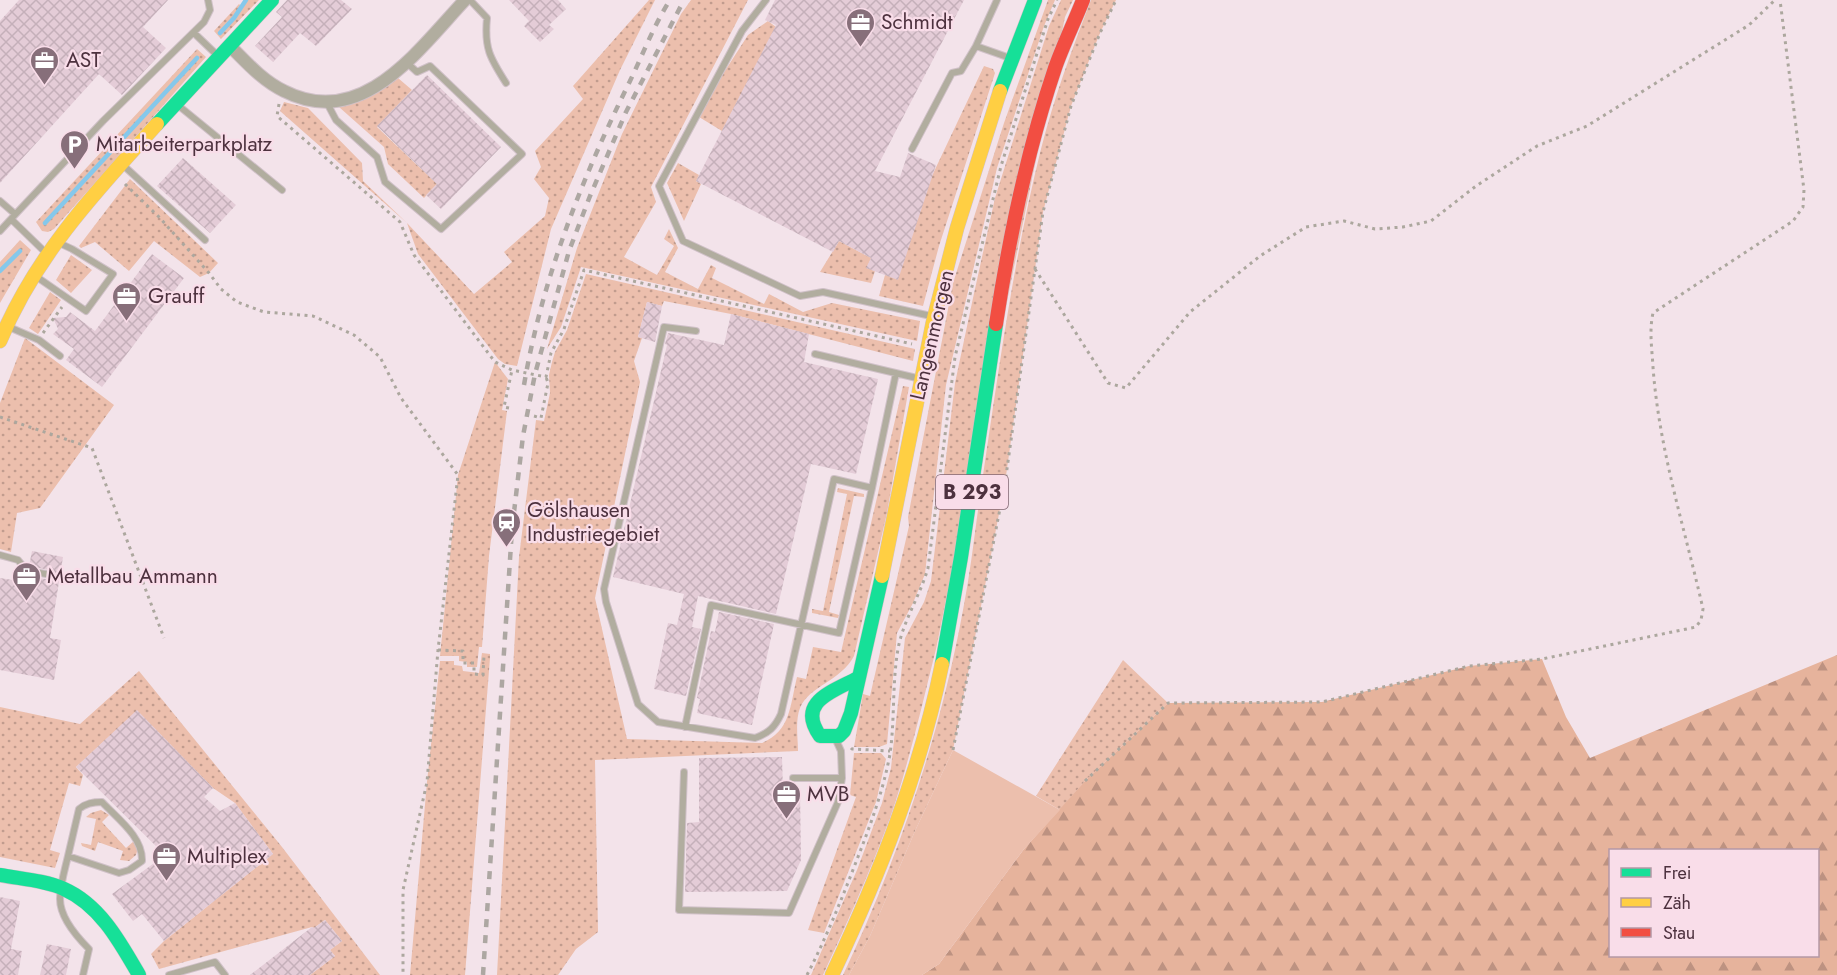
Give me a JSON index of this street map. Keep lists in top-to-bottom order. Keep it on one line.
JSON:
{"streets":{"street":["Langenmorgen","B 293"]},"places":{"office":["Schmidt","AST","Grauff","Metallbau Ammann","MVB","Multiplex"],"parking":["Mitarbeiterparkplatz"],"station":["Gölshausen Industriegebiet"]},"legend":["Frei","Zäh","Stau"]}
